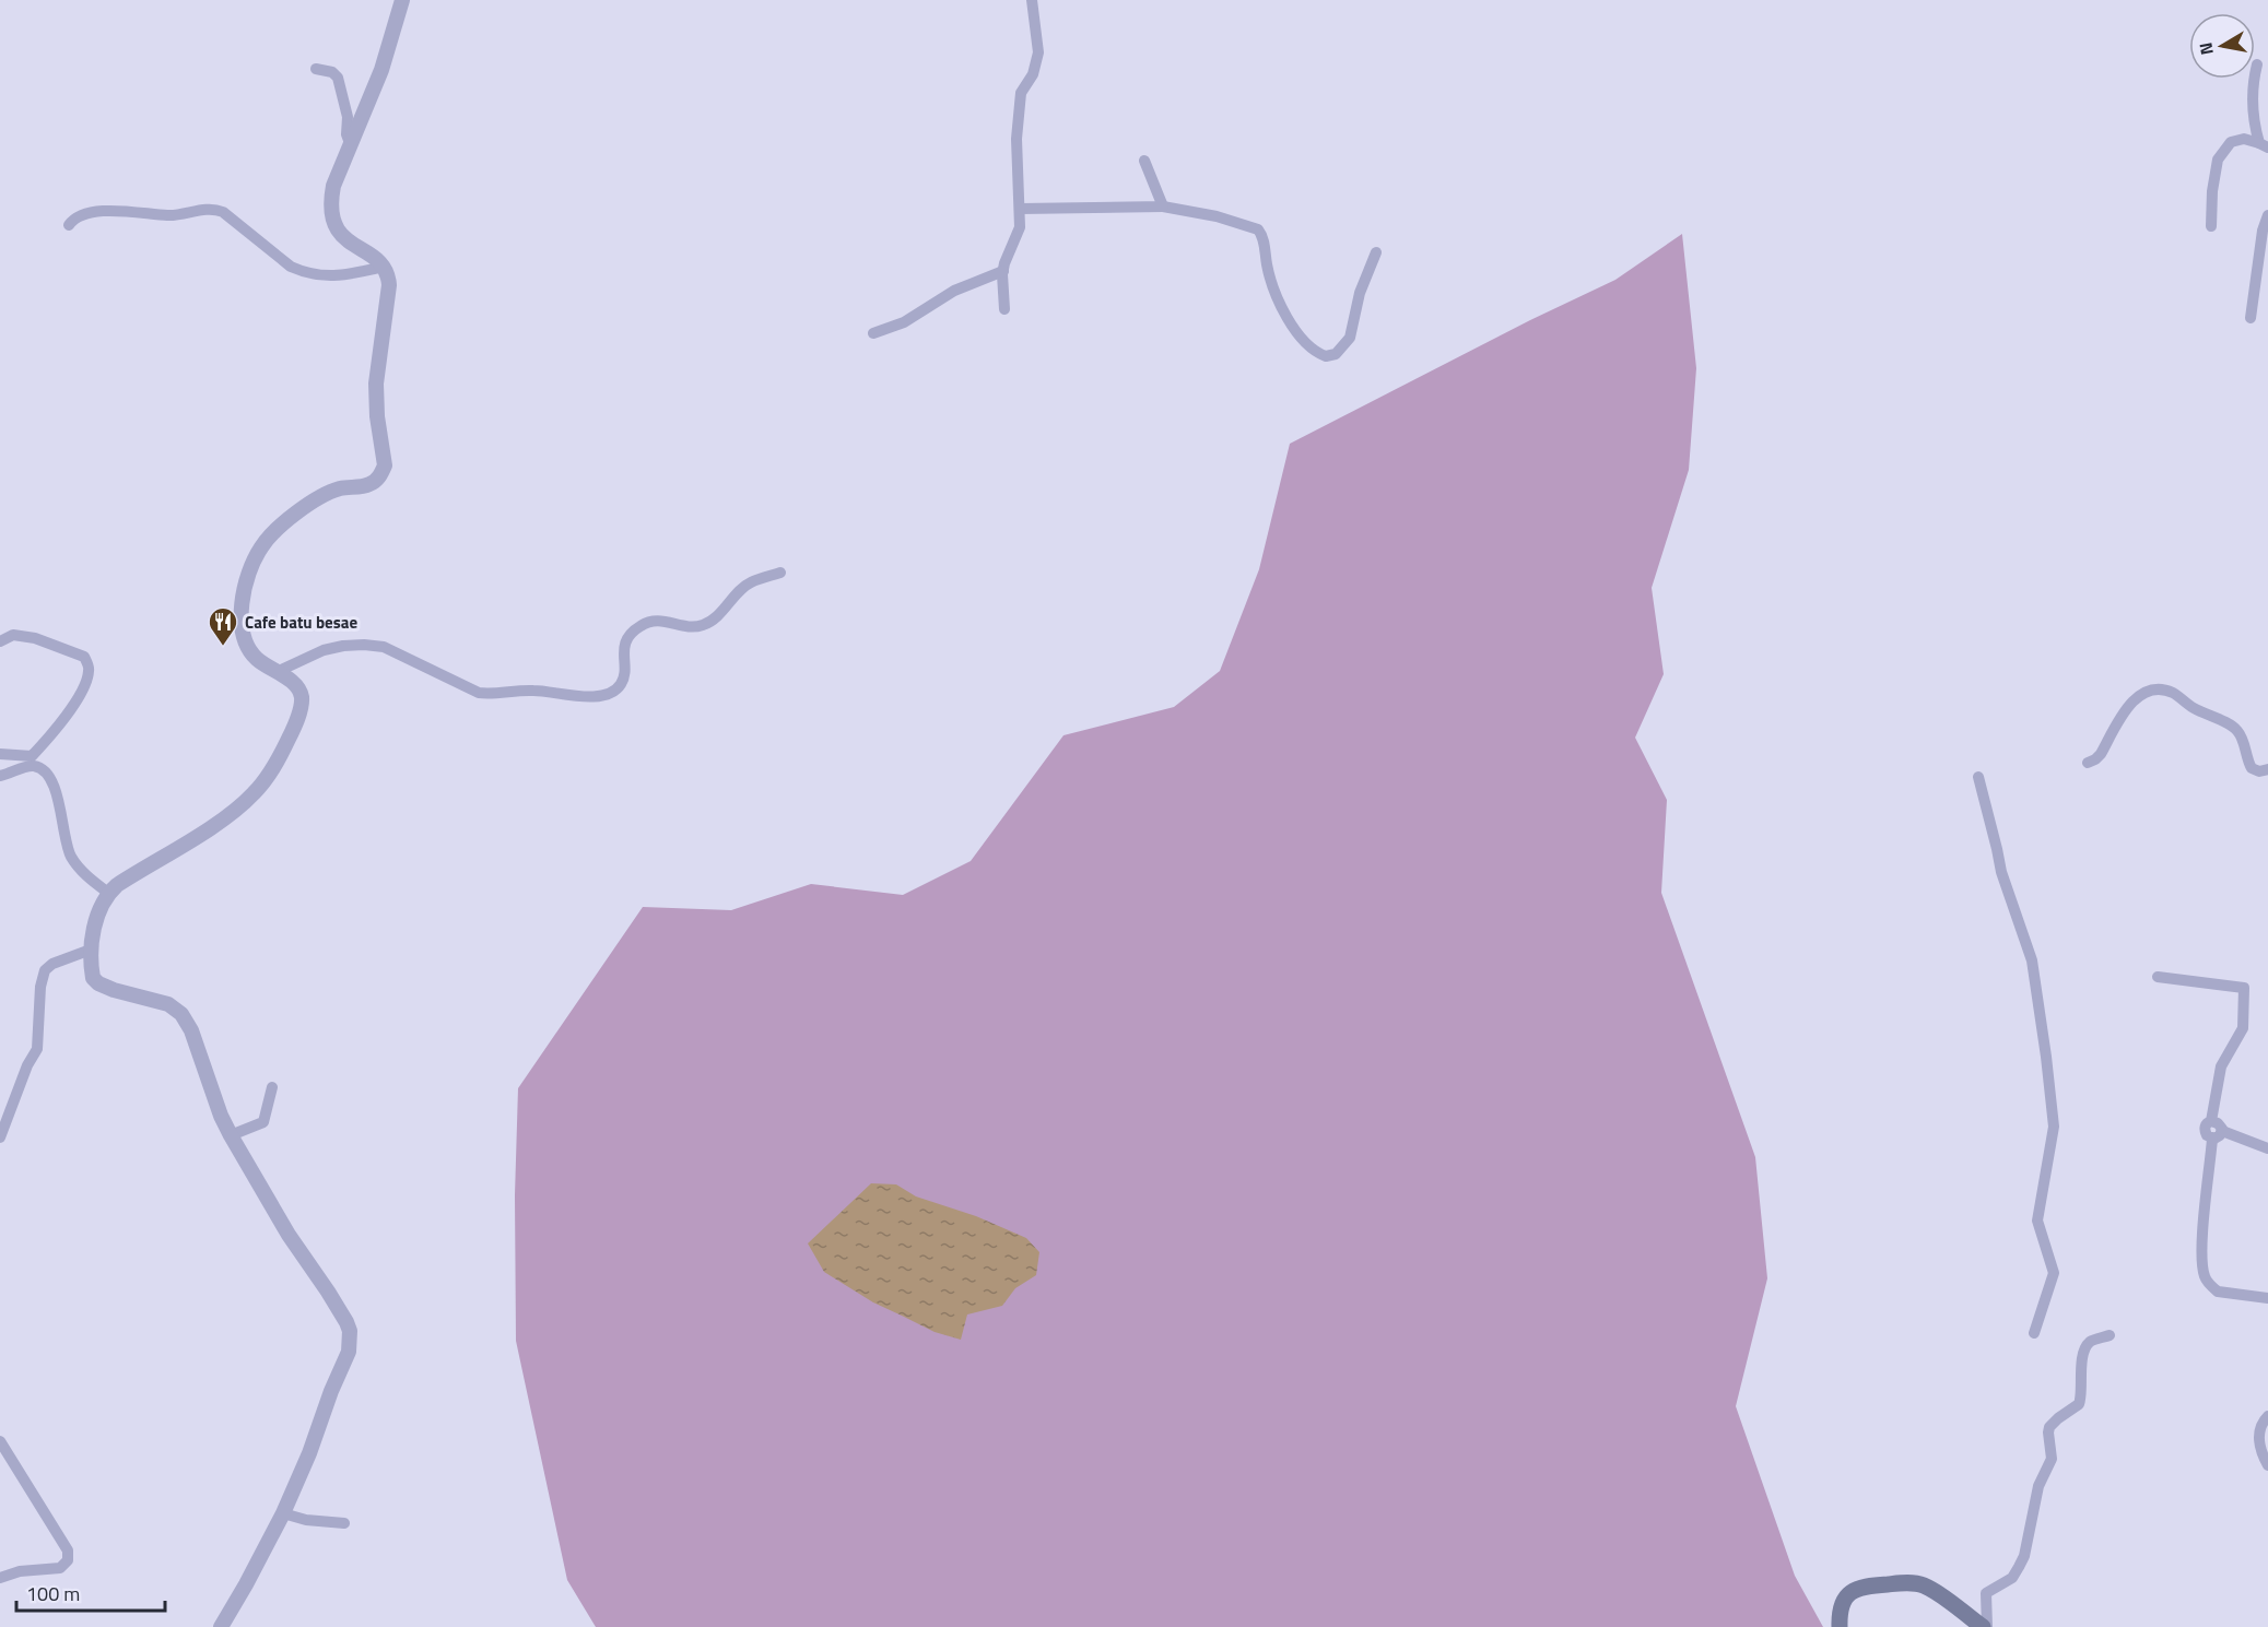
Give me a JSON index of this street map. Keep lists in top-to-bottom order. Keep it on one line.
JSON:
{"places":{"restaurant":["Cafe batu besae"]},"scale_bar":"100 m","north":"left"}
